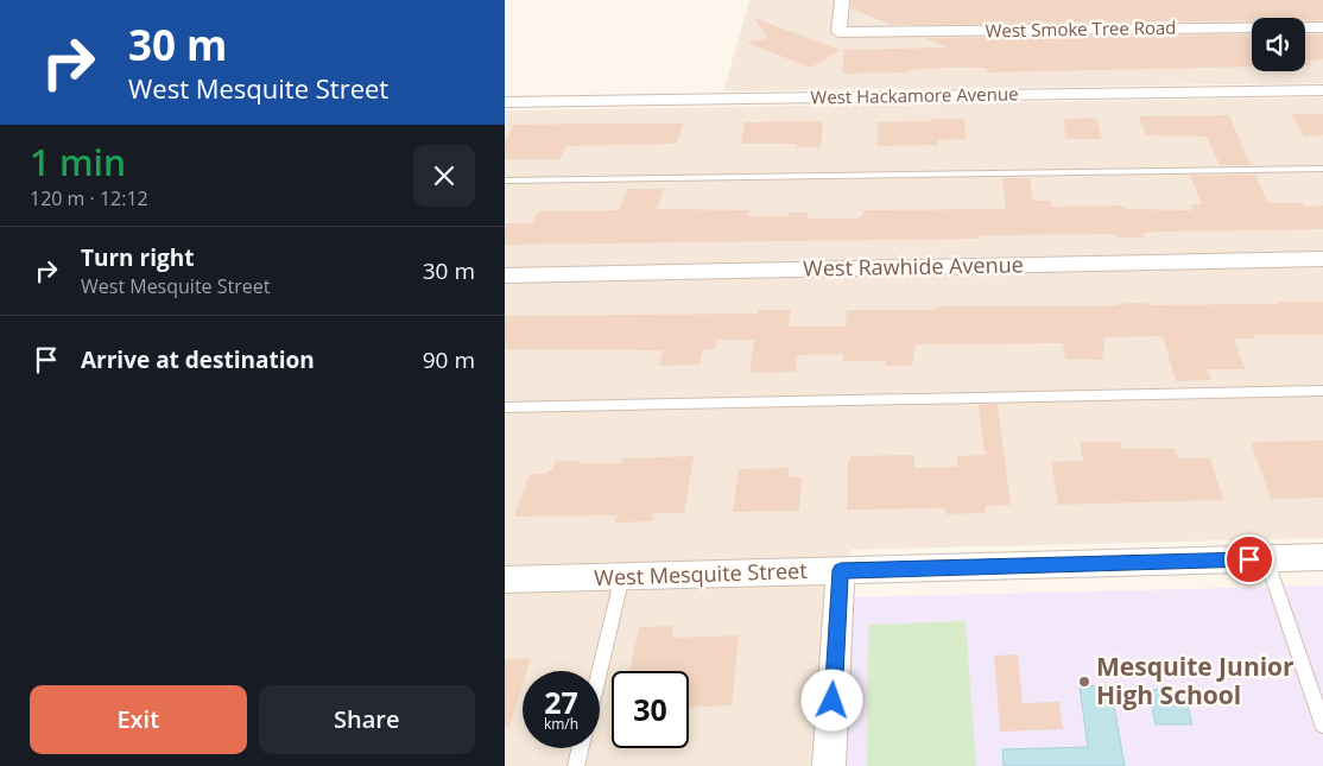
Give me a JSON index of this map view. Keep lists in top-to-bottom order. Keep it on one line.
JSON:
{"streets":{"street":["West Smoke Tree Road","West Hackamore Avenue","West Rawhide Avenue","West Mesquite Street"]},"places":["Mesquite Junior High School"],"page":{"turn":["30 m","West Mesquite Street"],"heading":["1 min","120 m · 12:12"],"list":[{"name":"Turn right","note":"West Mesquite Street","value":"30 m"},{"name":"Arrive at destination","value":"90 m"}],"speed":"27 km/h","limit":"30","buttons":["Exit","Share"]}}
